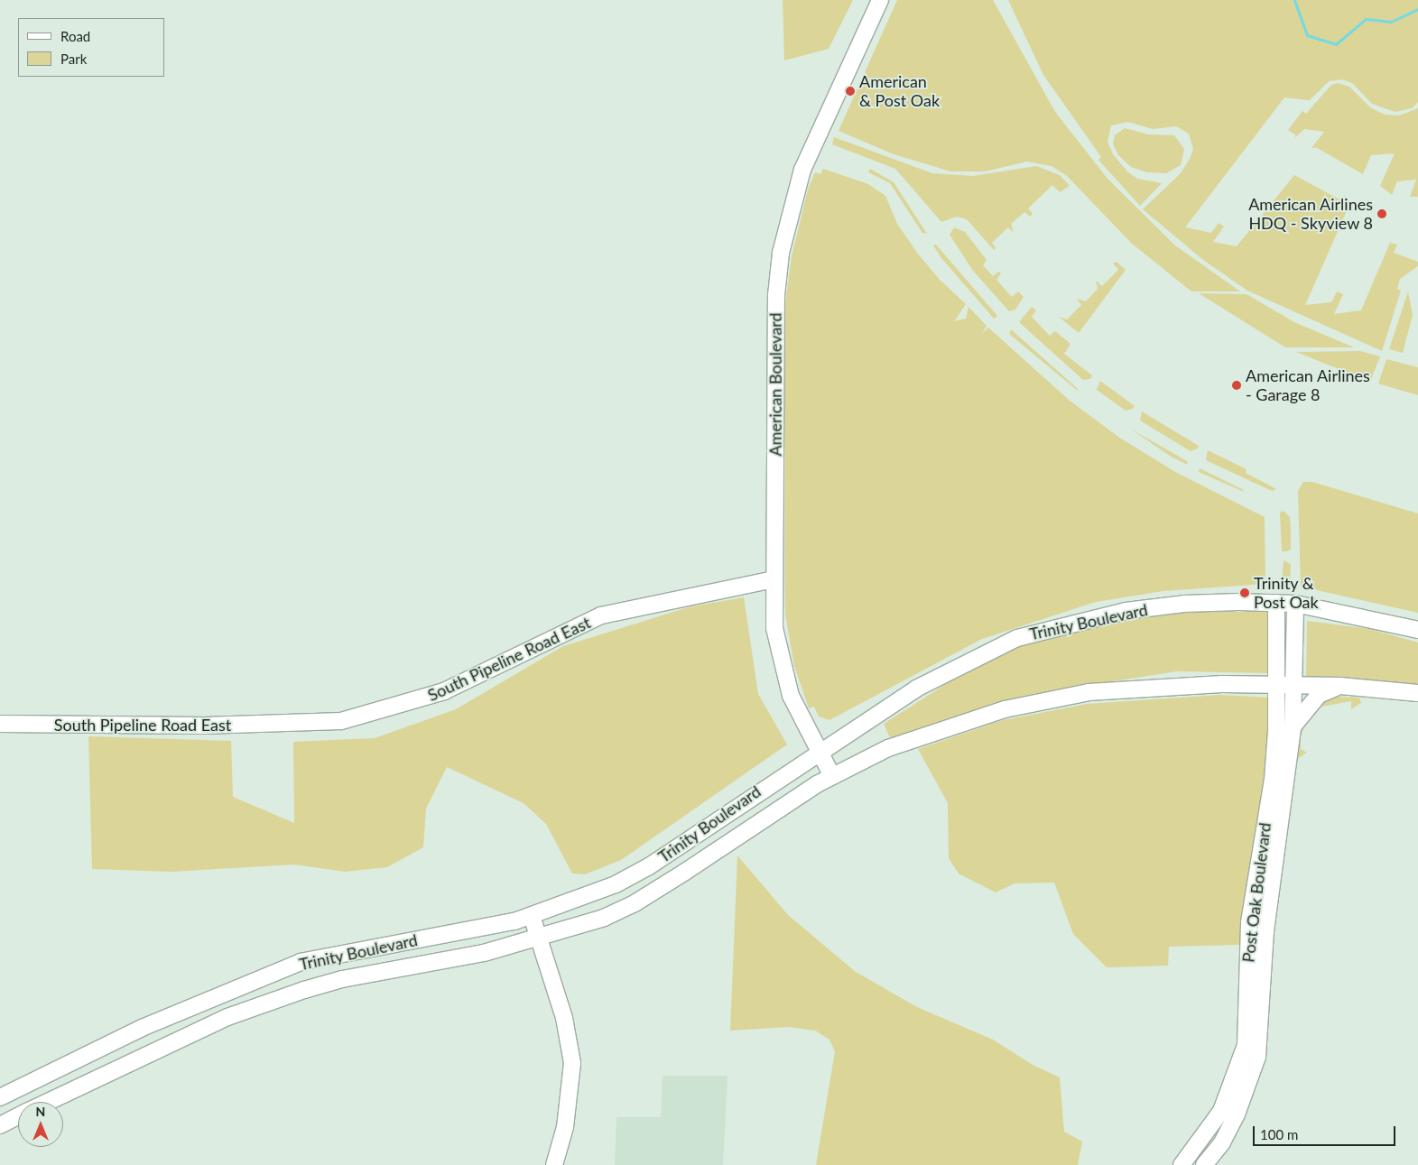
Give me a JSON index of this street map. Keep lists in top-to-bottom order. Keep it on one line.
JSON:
{"streets":{"main road":["American Boulevard","Trinity Boulevard","South Pipeline Road East","Post Oak Boulevard"]},"crossings":[["American Boulevard","Trinity Boulevard"],["American Boulevard","South Pipeline Road East"],["Trinity Boulevard","Post Oak Boulevard"]],"places":["American & Post Oak","American Airlines HDQ - Skyview 8","American Airlines - Garage 8","Trinity & Post Oak"],"legend":["Road","Park"],"scale_bar":"100 m","north":"top"}
